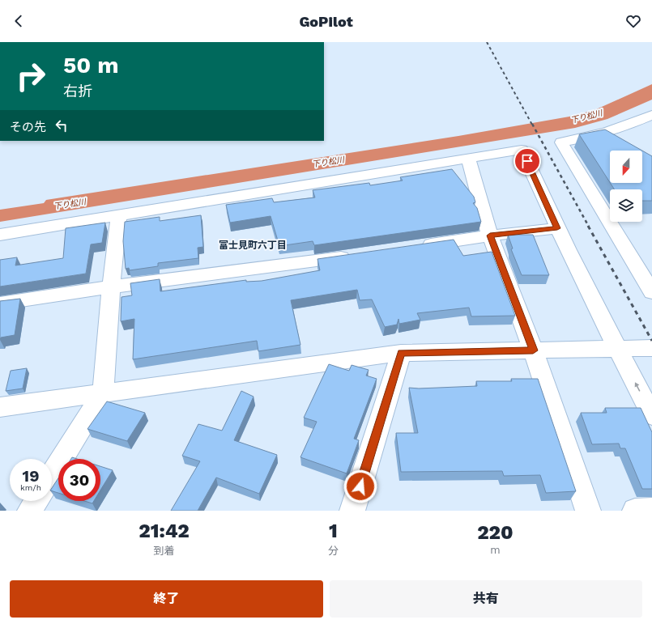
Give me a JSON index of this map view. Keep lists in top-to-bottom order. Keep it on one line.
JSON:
{"districts":["富士見町六丁目"],"water":["下り松川"],"north":"bottom","page":{"header":"GoPilot","turn":["50 m","右折"],"then":"その先","speed":"19 km/h","limit":"30","eta":["21:42","到着","1","分","220","m"],"buttons":["終了","共有"]}}
